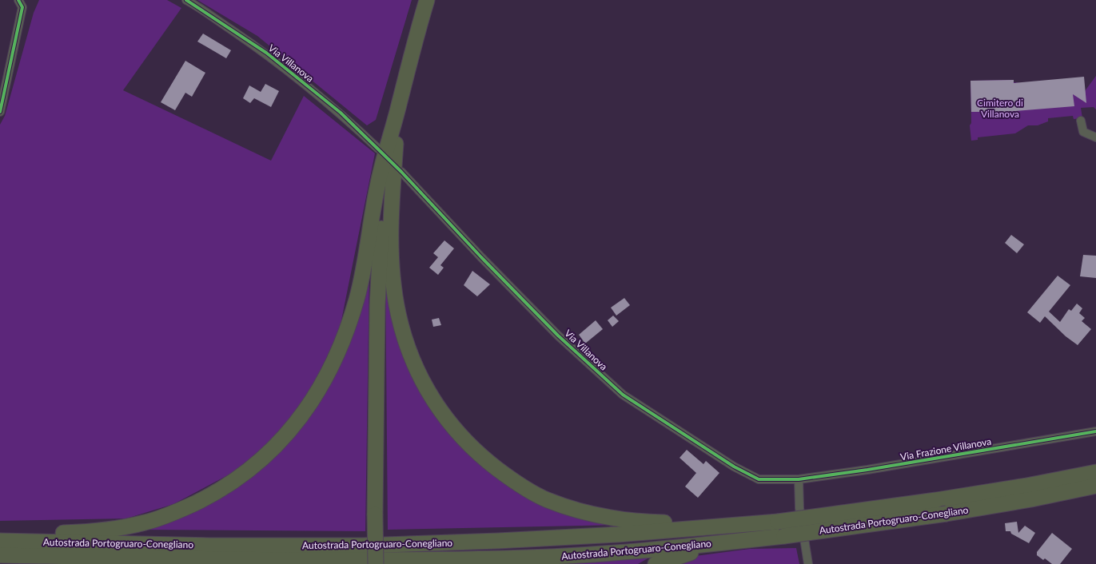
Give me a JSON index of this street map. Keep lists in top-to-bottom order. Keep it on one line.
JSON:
{"streets":{"highway":["Autostrada Portogruaro-Conegliano"],"street":["Via Villanova","Via Frazione Villanova"]},"crossings":[["Via Villanova","Via Frazione Villanova"]],"parks":["Cimitero di Villanova"]}
